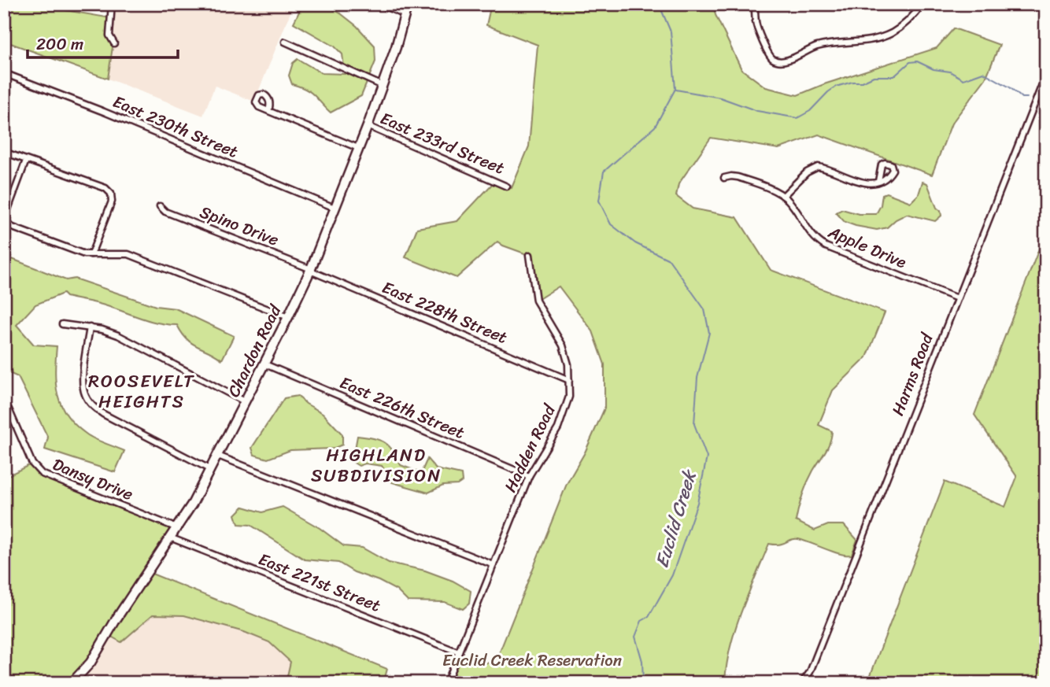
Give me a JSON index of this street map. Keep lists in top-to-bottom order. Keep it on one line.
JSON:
{"streets":{"main road":["Chardon Road"],"street":["East 230th Street","East 233rd Street","Spino Drive","Apple Drive","East 228th Street","Harms Road","East 226th Street","Hadden Road","Dansy Drive","East 221st Street"]},"crossings":[["East 230th Street","Chardon Road"],["East 233rd Street","Chardon Road"],["Spino Drive","East 228th Street"],["Spino Drive","Chardon Road"],["Apple Drive","Harms Road"],["East 228th Street","Chardon Road"],["East 228th Street","Hadden Road"],["Chardon Road","East 226th Street"],["Chardon Road","Dansy Drive"],["Chardon Road","East 221st Street"],["East 226th Street","Hadden Road"],["Hadden Road","East 221st Street"]],"districts":["ROOSEVELT HEIGHTS","HIGHLAND SUBDIVISION"],"water":["Euclid Creek"],"parks":["Euclid Creek Reservation"],"scale_bar":"200 m"}
